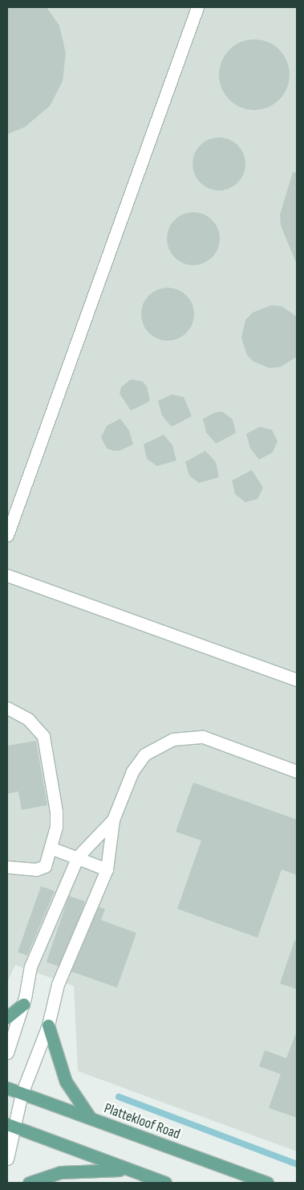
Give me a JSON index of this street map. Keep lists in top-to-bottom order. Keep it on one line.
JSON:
{"streets":{"main road":["Plattekloof Road"]}}
